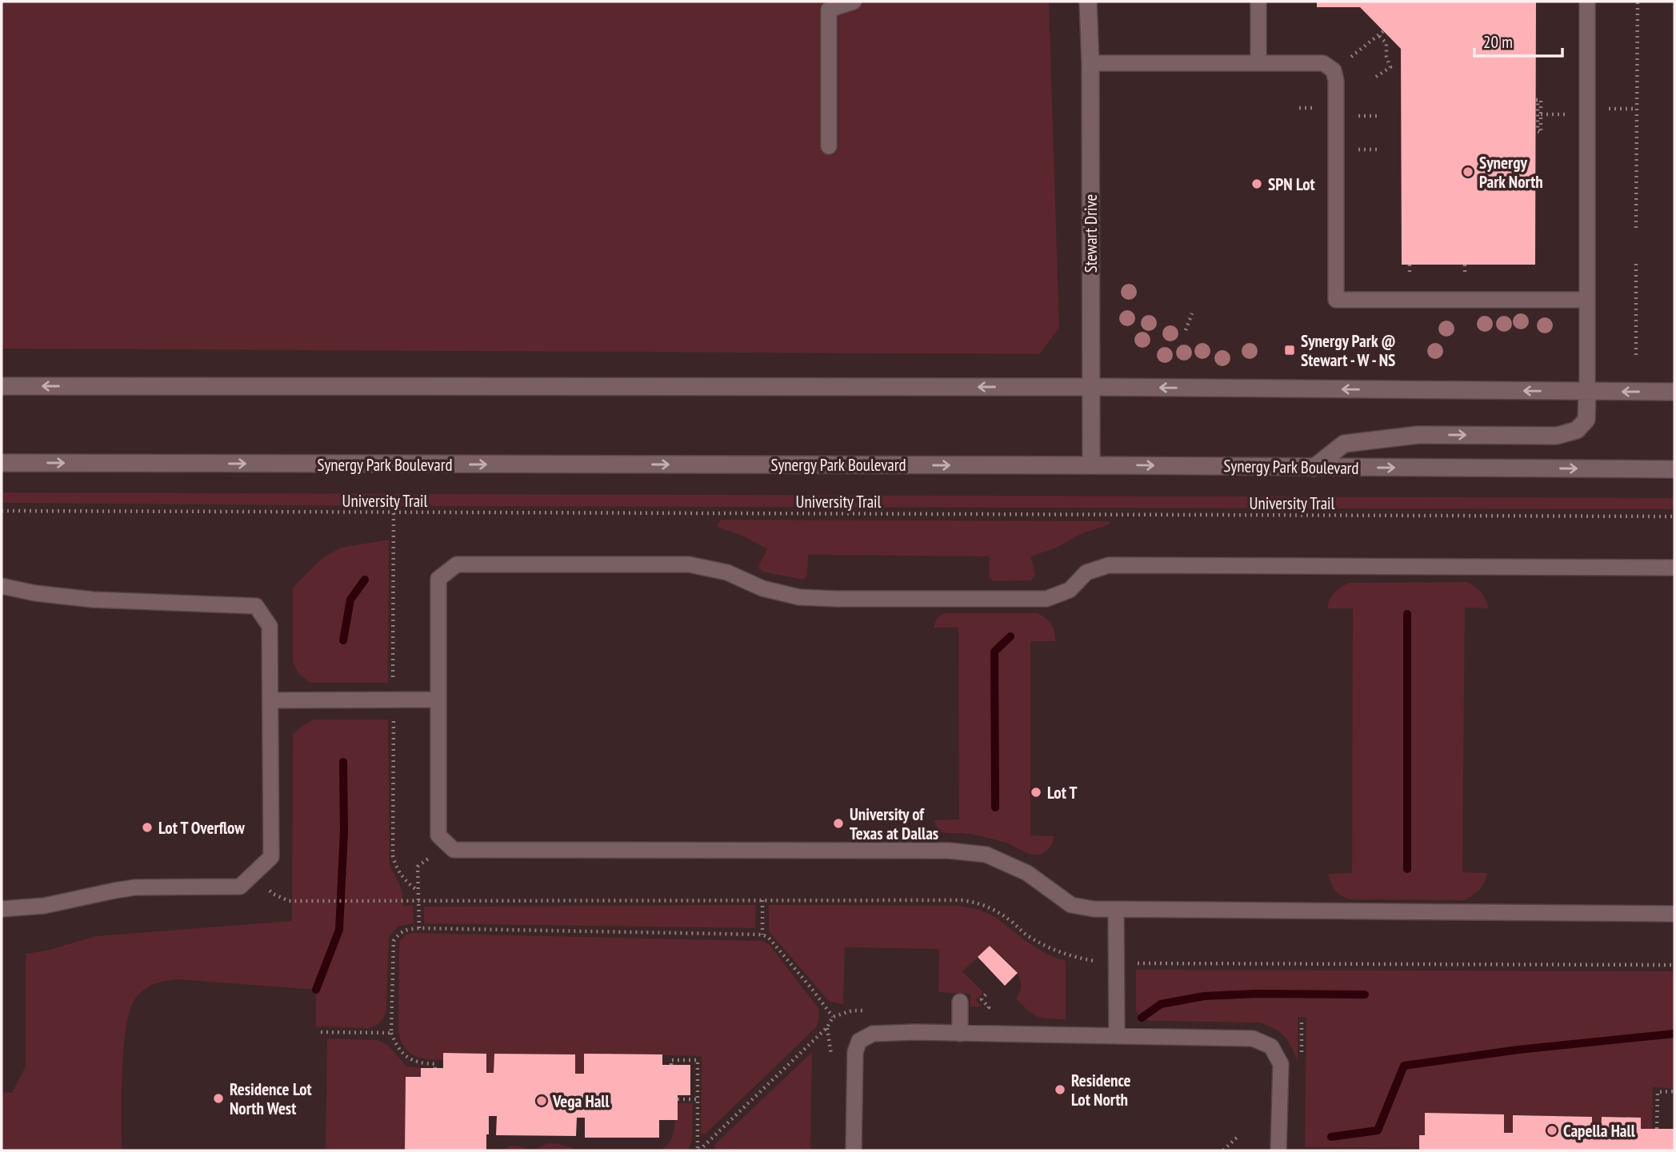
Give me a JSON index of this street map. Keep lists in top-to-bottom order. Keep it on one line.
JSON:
{"streets":{"street":["Stewart Drive","Synergy Park Boulevard"],"path":["University Trail"]},"crossings":[["Stewart Drive","Synergy Park Boulevard"]],"places":{"other":["Synergy Park North","SPN Lot","Lot T","University of Texas at Dallas","Lot T Overflow","Residence Lot North","Residence Lot North West","Vega Hall","Capella Hall"],"transit":["Synergy Park @ Stewart - W - NS"]},"scale_bar":"20 m"}
